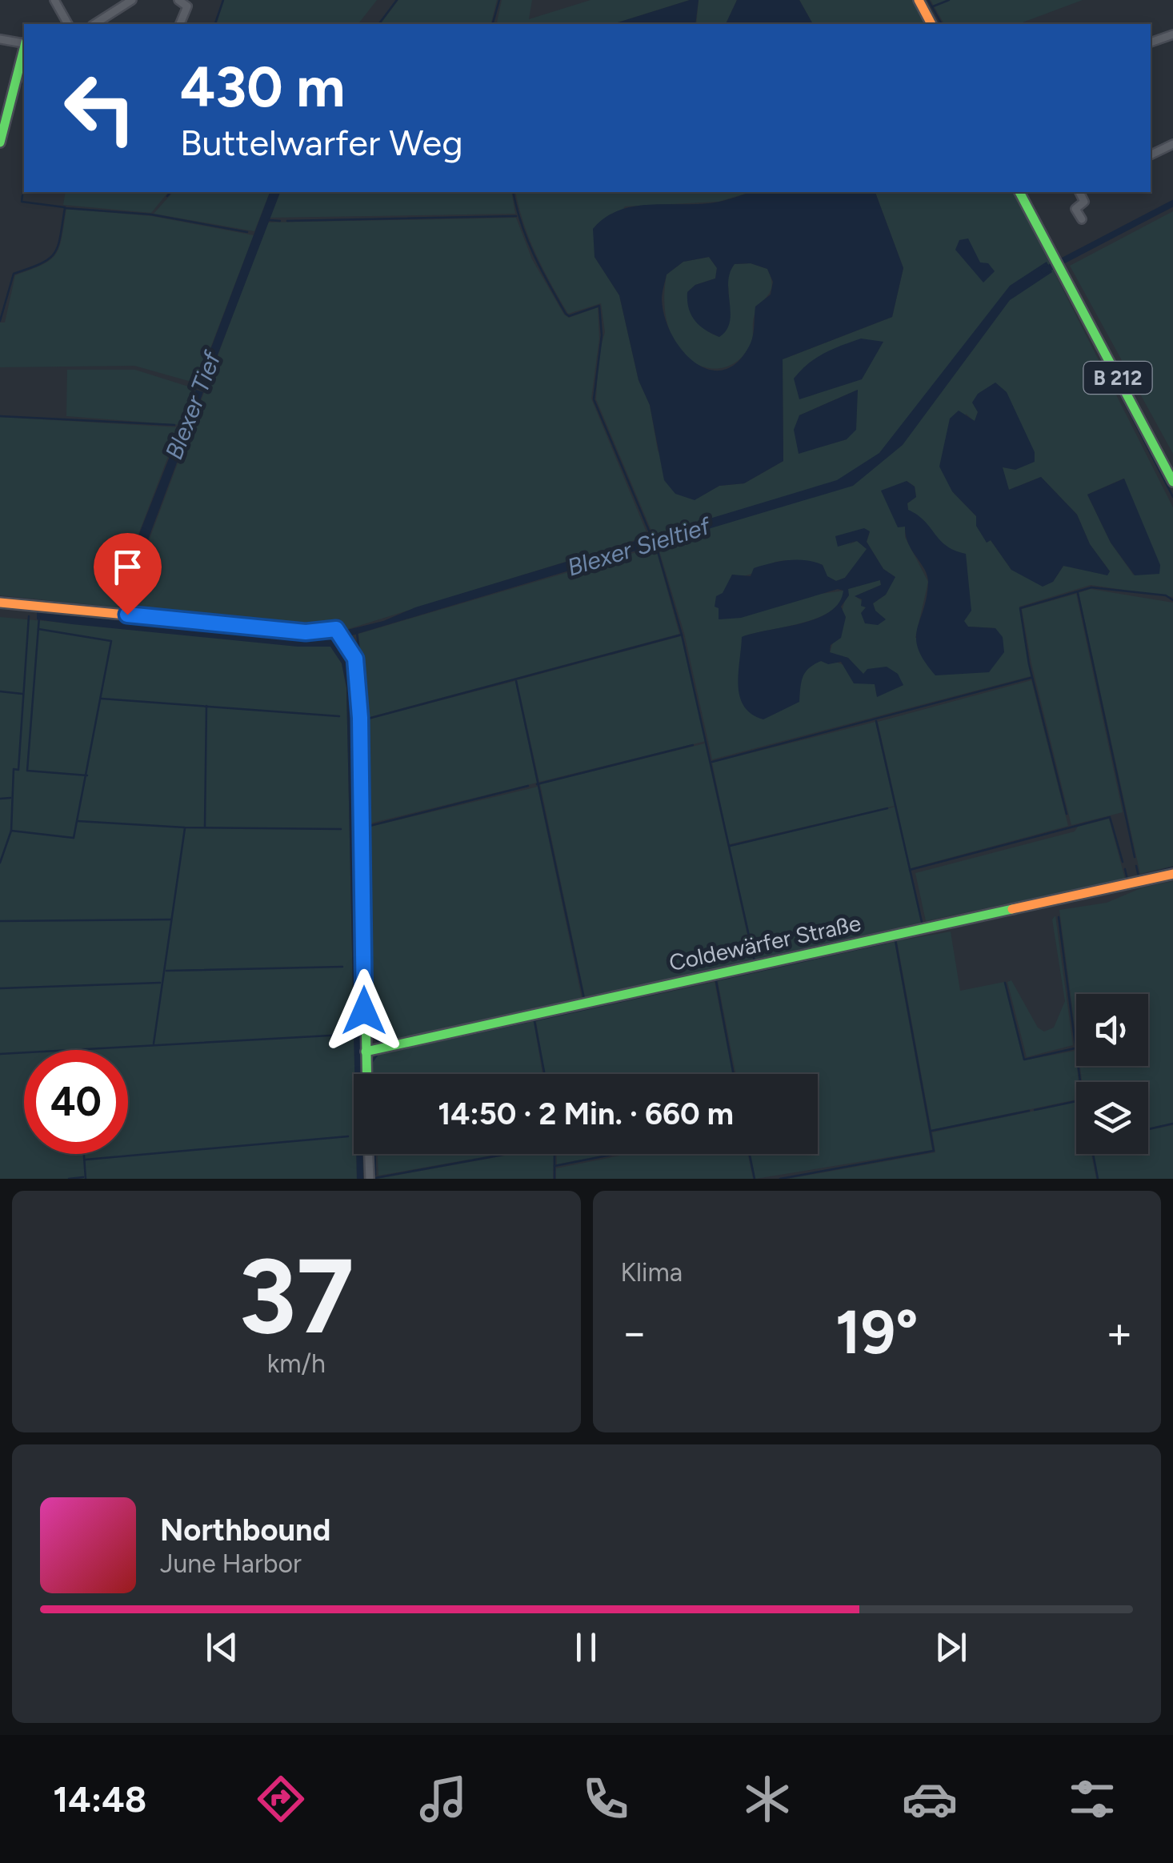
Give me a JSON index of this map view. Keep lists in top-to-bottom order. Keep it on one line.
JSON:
{"streets":{"street":["B 212","Coldewärfer Straße"]},"water":["Blexer Tief","Blexer Sieltief"],"page":{"turn":["430 m","Buttelwarfer Weg"],"limit":"40","trip":"14:50 · 2 Min. · 660 m","tile":[["37","km/h"],"Klima"],"heat":["−","19°","+"],"song":["Northbound","June Harbor"],"tabs":"14:48"}}
